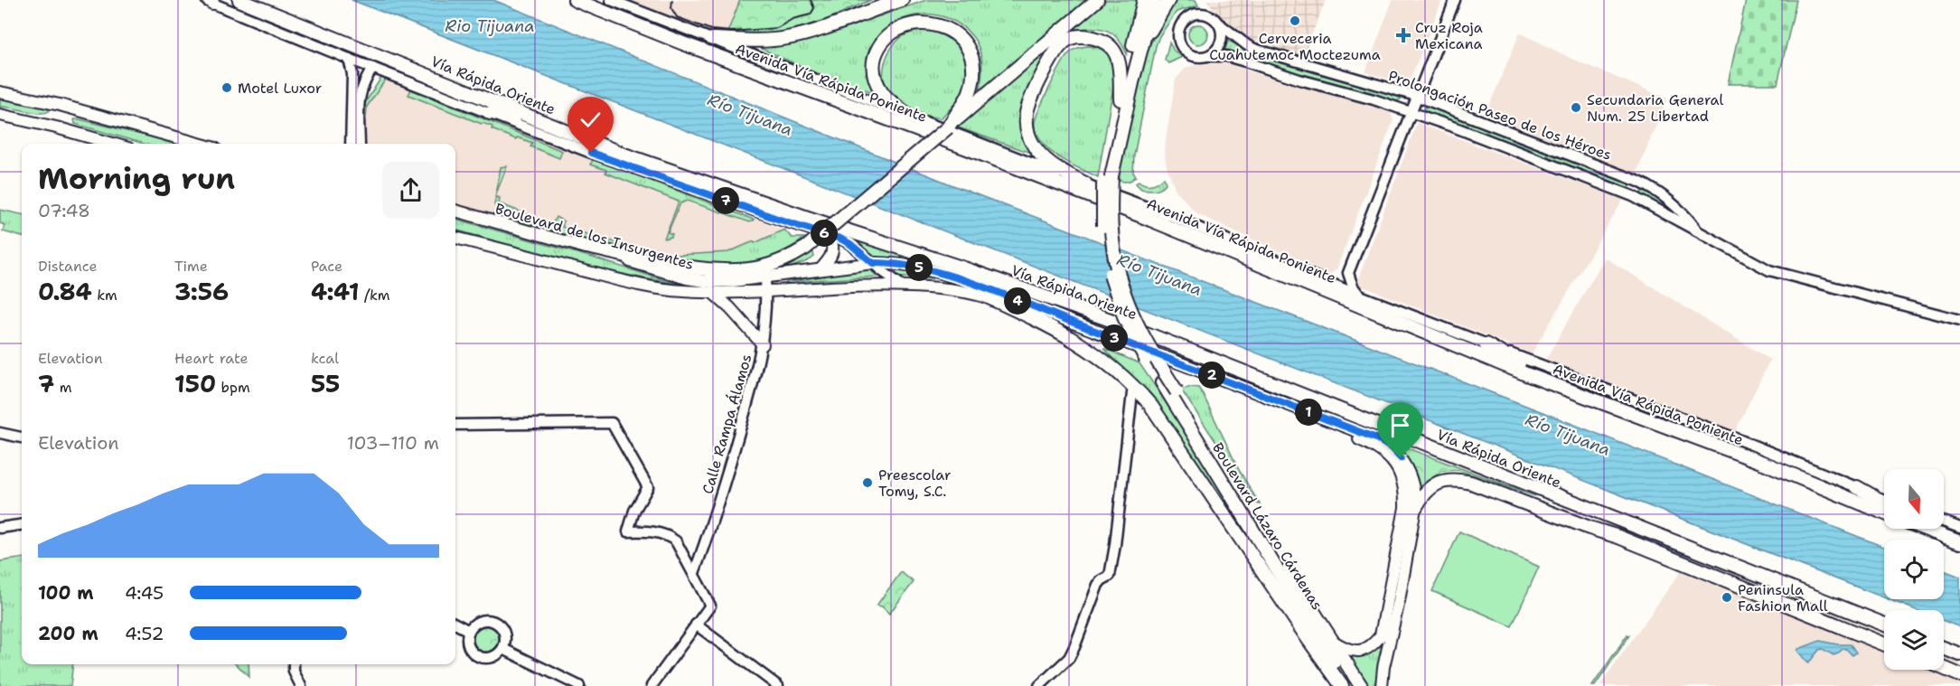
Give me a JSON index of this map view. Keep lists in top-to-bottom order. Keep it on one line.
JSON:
{"streets":{"highway":["Avenida Vía Rápida Poniente","Vía Rápida Oriente","Boulevard Lázaro Cárdenas"],"main road":["Boulevard de los Insurgentes"],"street":["Prolongación Paseo de los Héroes","Calle Rampa Álamos"]},"crossings":[["Boulevard de los Insurgentes","Calle Rampa Álamos"],["Boulevard de los Insurgentes","Boulevard Lázaro Cárdenas"]],"water":["Rio Tijuana","Río Tijuana"],"places":{"other":["Cerveceria Cuahutemoc Moctezuma","Motel Luxor","Secundaria General Num. 25 Libertad","Preescolar Tomy, S.C.","Peninsula Fashion Mall"],"health":["Cruz Roja Mexicana"]},"north":"bottom","page":{"heading":["Morning run","07:48"],"pins":["7","6","5","4","3","2","1"],"stats":[["Distance","0.84 km"],["Time","3:56"],["Pace","4:41 /km"],["Elevation","7 m"],["Heart rate","150 bpm"],["kcal","55"]],"chart":["Elevation","103–110 m"],"list":[{"name":"100 m","note":"4:45"},{"name":"200 m","note":"4:52"}]}}
